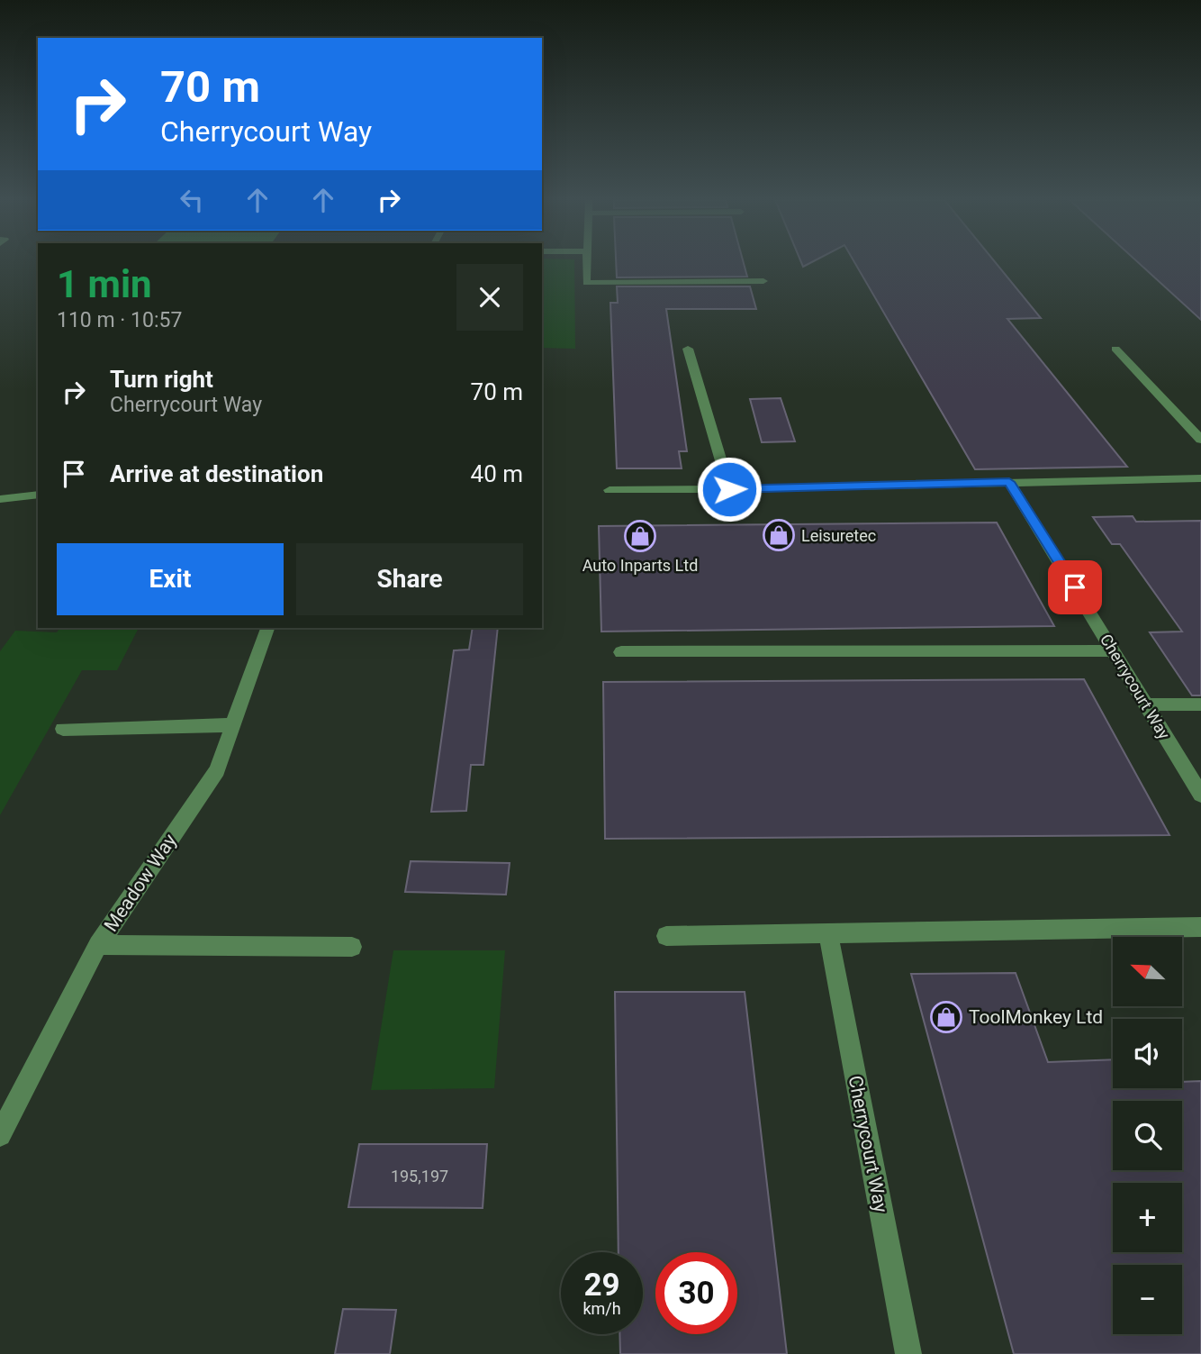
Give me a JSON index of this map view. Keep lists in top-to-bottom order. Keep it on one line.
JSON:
{"streets":{"street":["Cherrycourt Way","Meadow Way"]},"places":{"shop":["Leisuretec","Auto Inparts Ltd","ToolMonkey Ltd"]},"house_numbers":["195,197"],"north":"top left","page":{"turn":["70 m","Cherrycourt Way"],"heading":["1 min","110 m · 10:57"],"list":[{"name":"Turn right","note":"Cherrycourt Way","value":"70 m"},{"name":"Arrive at destination","value":"40 m"}],"buttons":["Exit","Share"],"map_buttons":["+","−"],"speed":"29 km/h","limit":"30"}}
